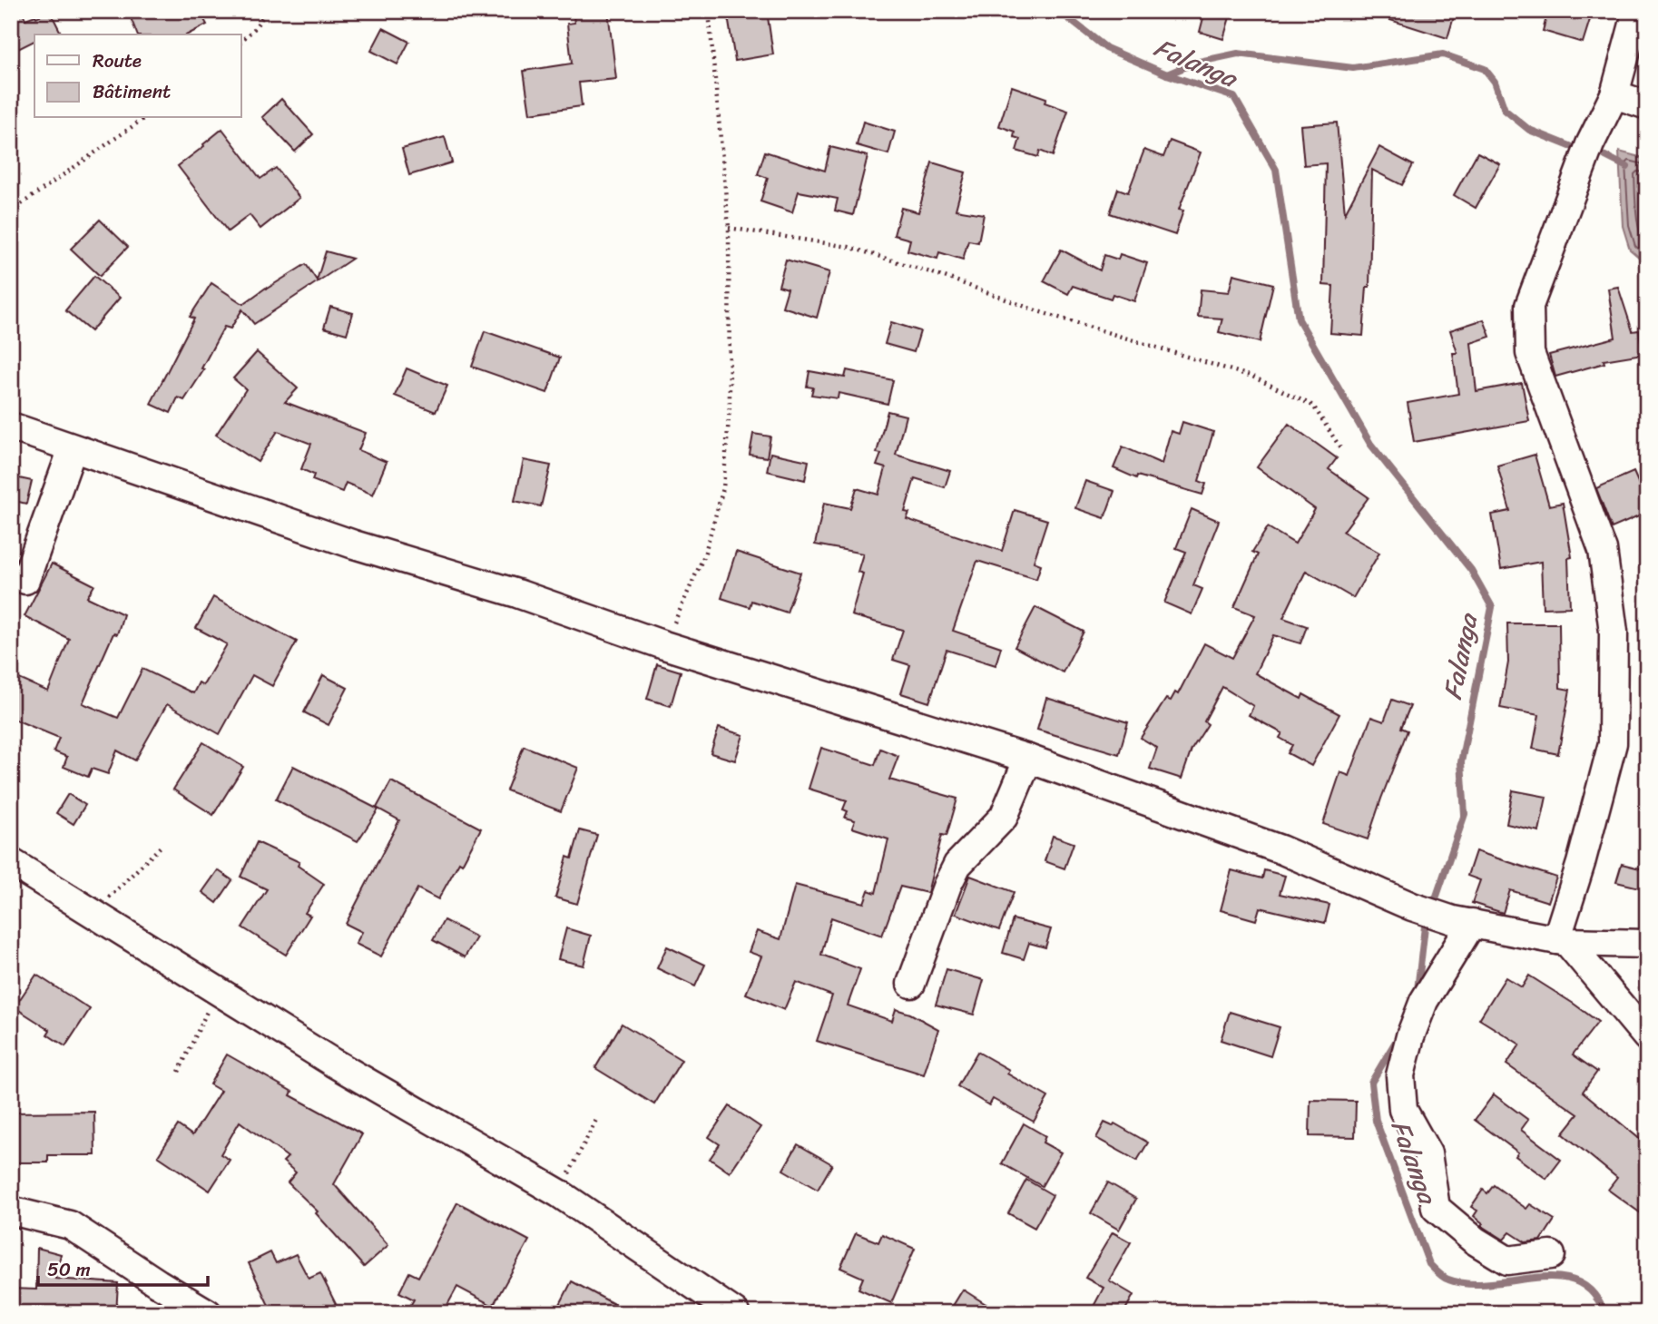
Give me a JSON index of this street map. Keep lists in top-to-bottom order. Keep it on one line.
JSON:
{"water":["Falanga"],"legend":["Route","Bâtiment"],"scale_bar":"50 m"}
